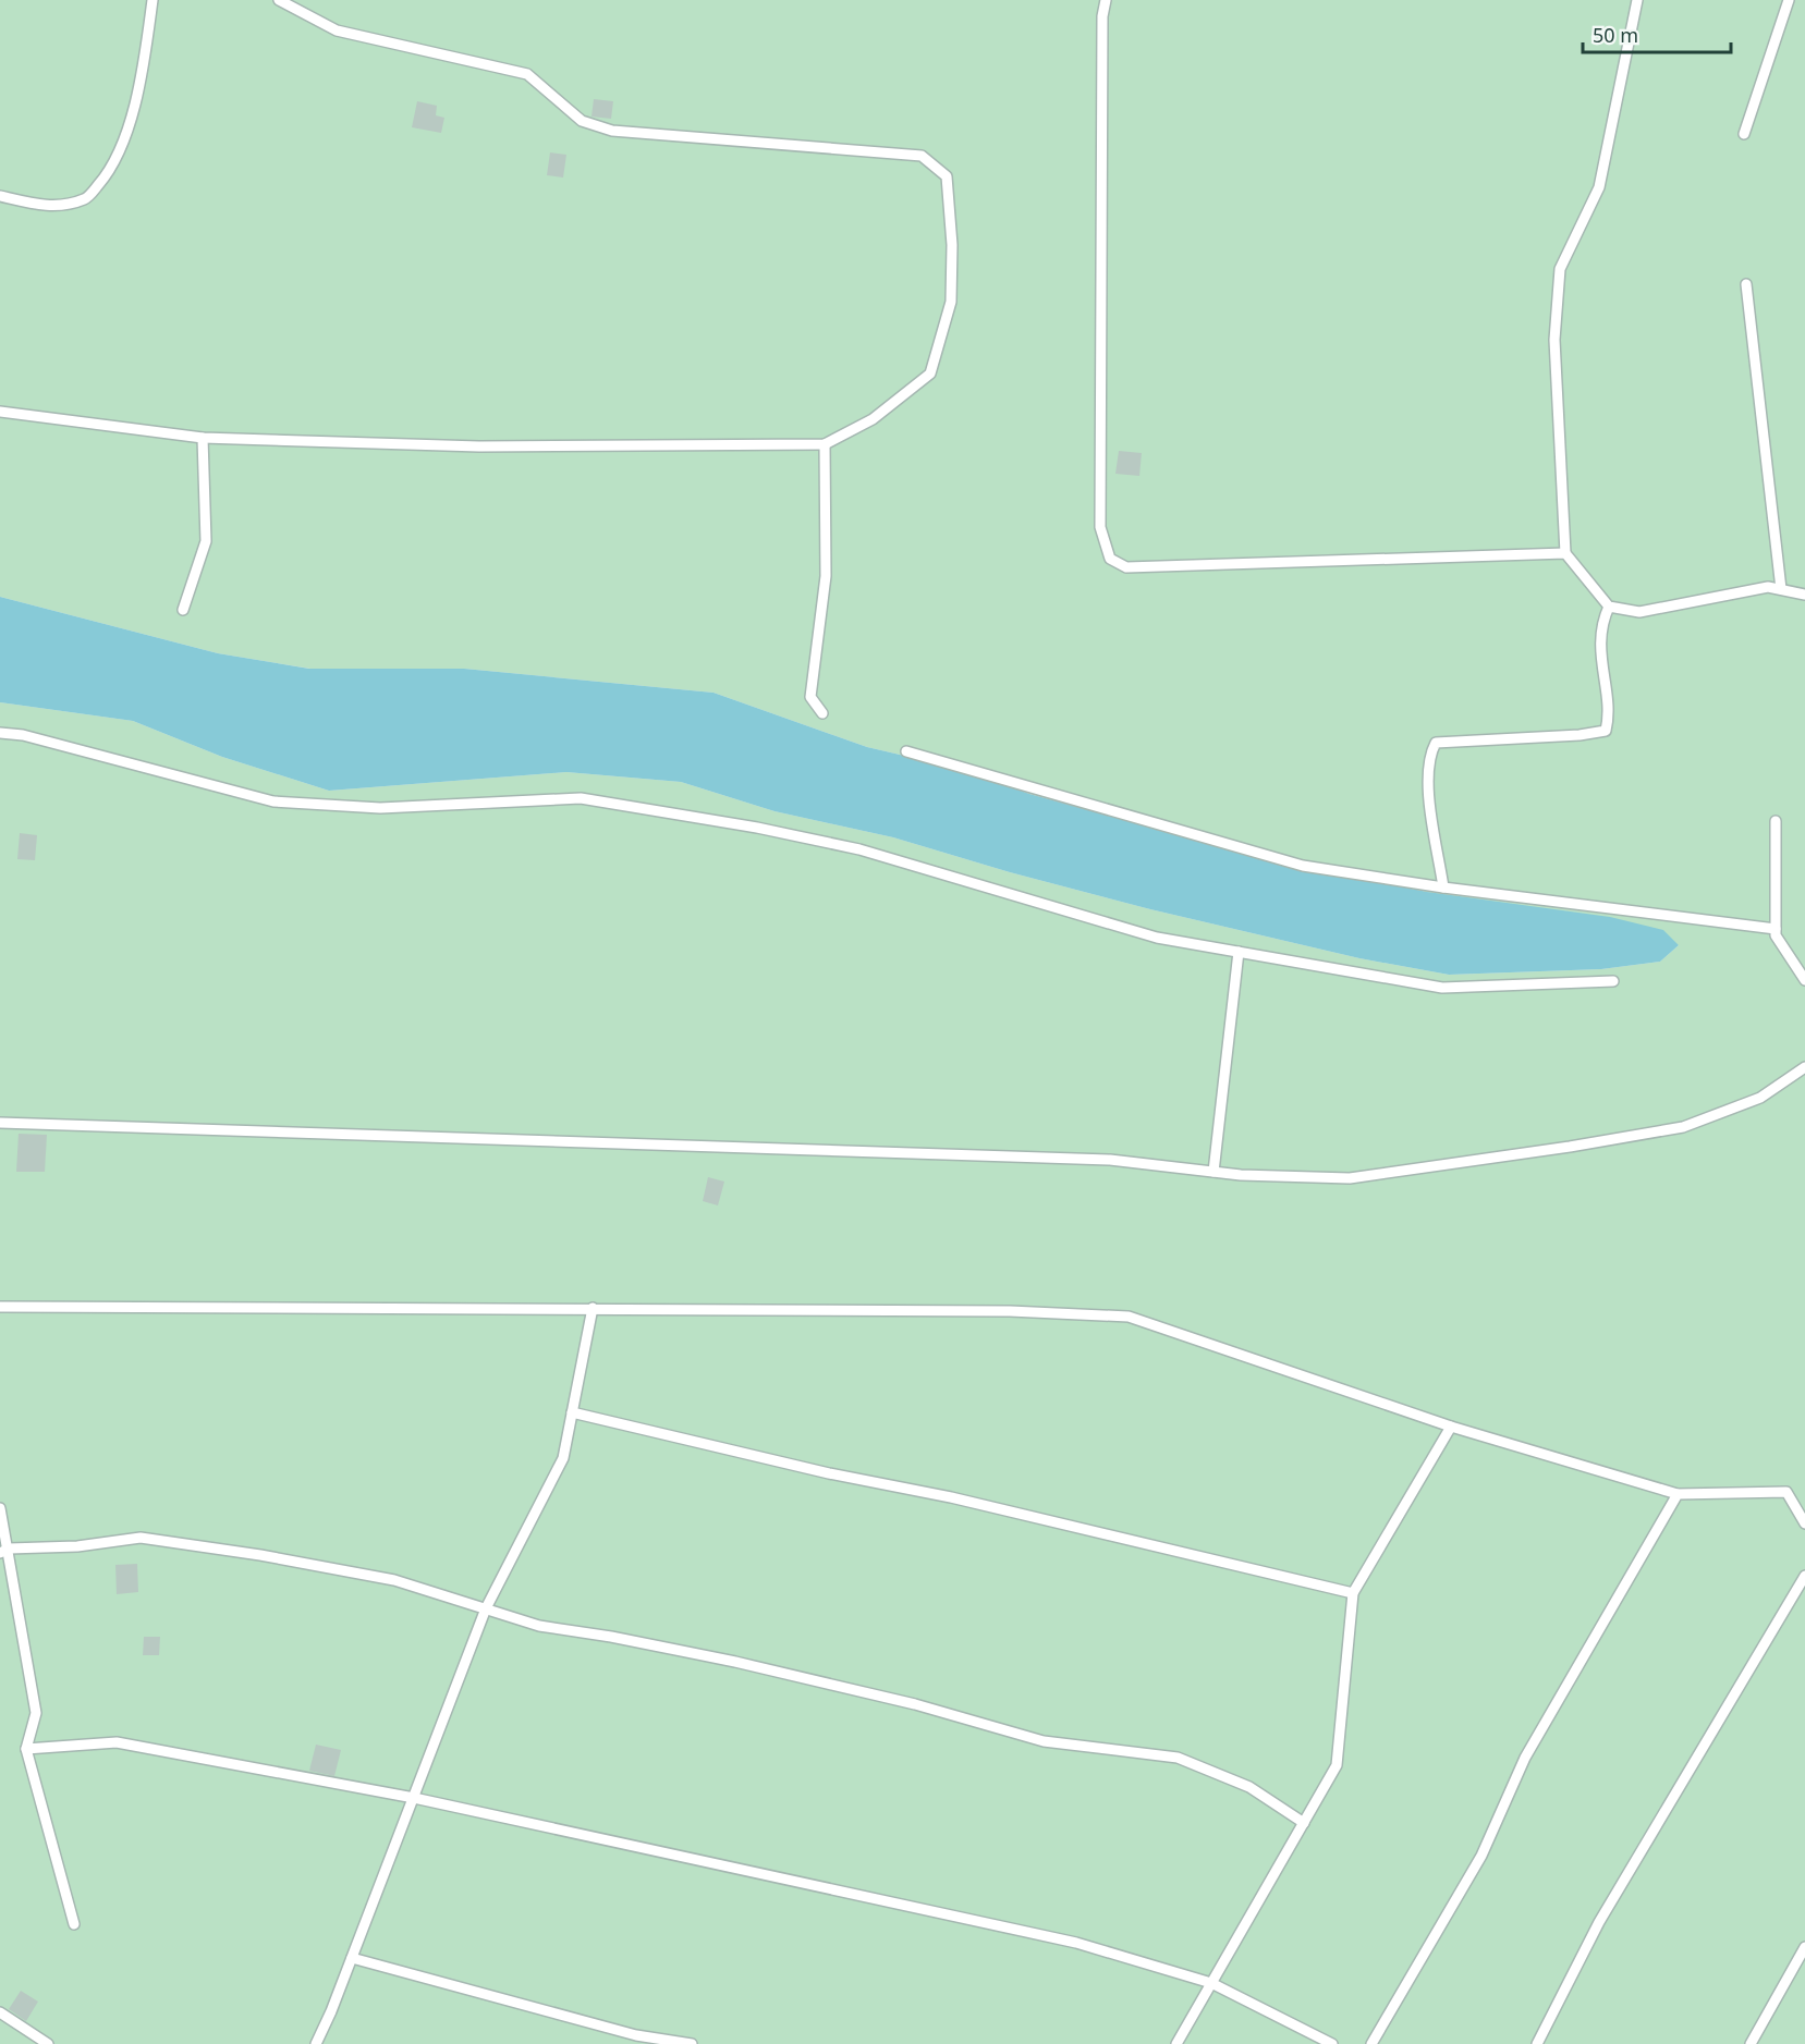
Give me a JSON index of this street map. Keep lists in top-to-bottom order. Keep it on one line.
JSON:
{"scale_bar":"50 m"}
